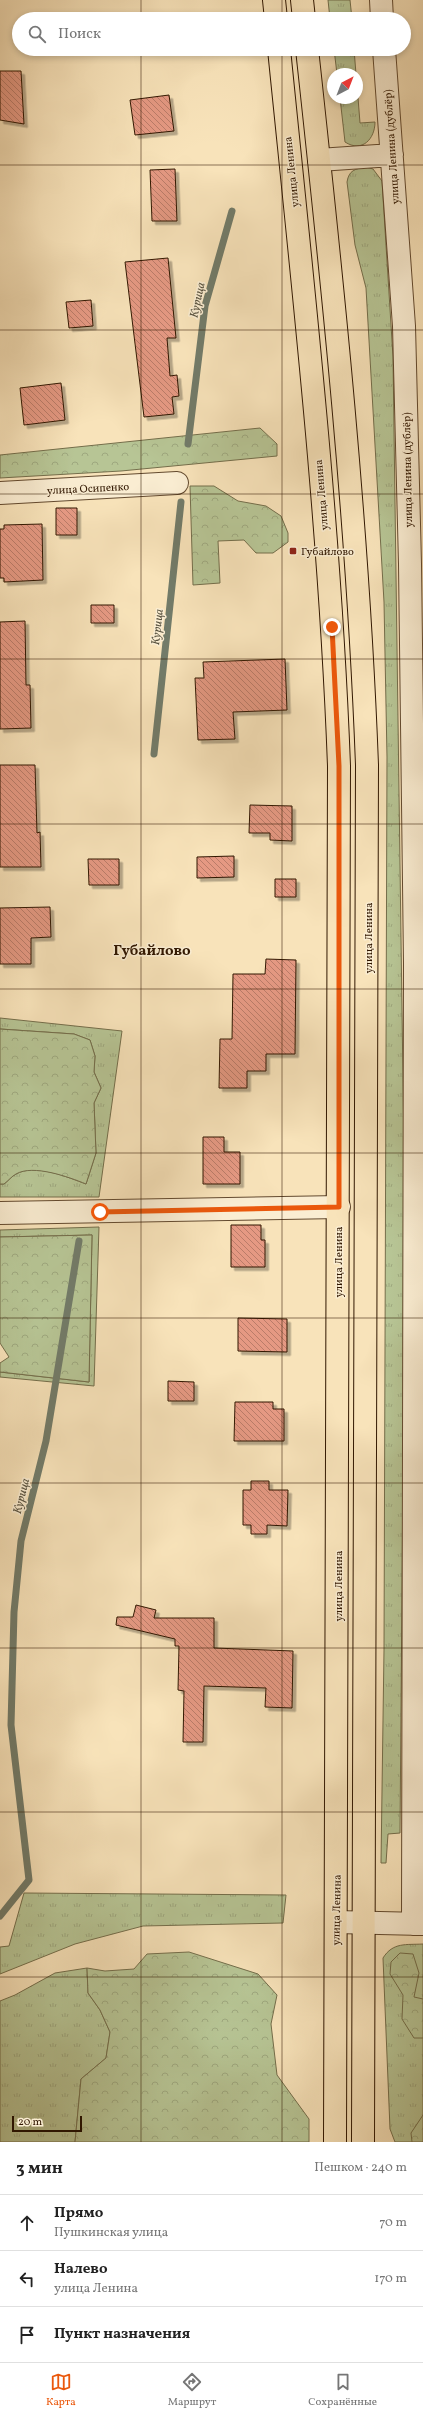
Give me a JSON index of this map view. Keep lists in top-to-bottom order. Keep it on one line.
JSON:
{"streets":{"main road":["улица Ленина"],"street":["улица Ленина (дублёр)","улица Осипенко"]},"districts":["Губайлово"],"water":["Курица"],"places":{"transit":["Губайлово"]},"scale_bar":"20 m","north":"top right","page":{"search":"Поиск","scale":"20 m","heading":["3 мин","Пешком · 240 m"],"list":[["Прямо","Пушкинская улица","70 m"],["Налево","улица Ленина","170 m"],"Пункт назначения"],"nav":["Карта","Маршрут","Сохранённые"]}}
